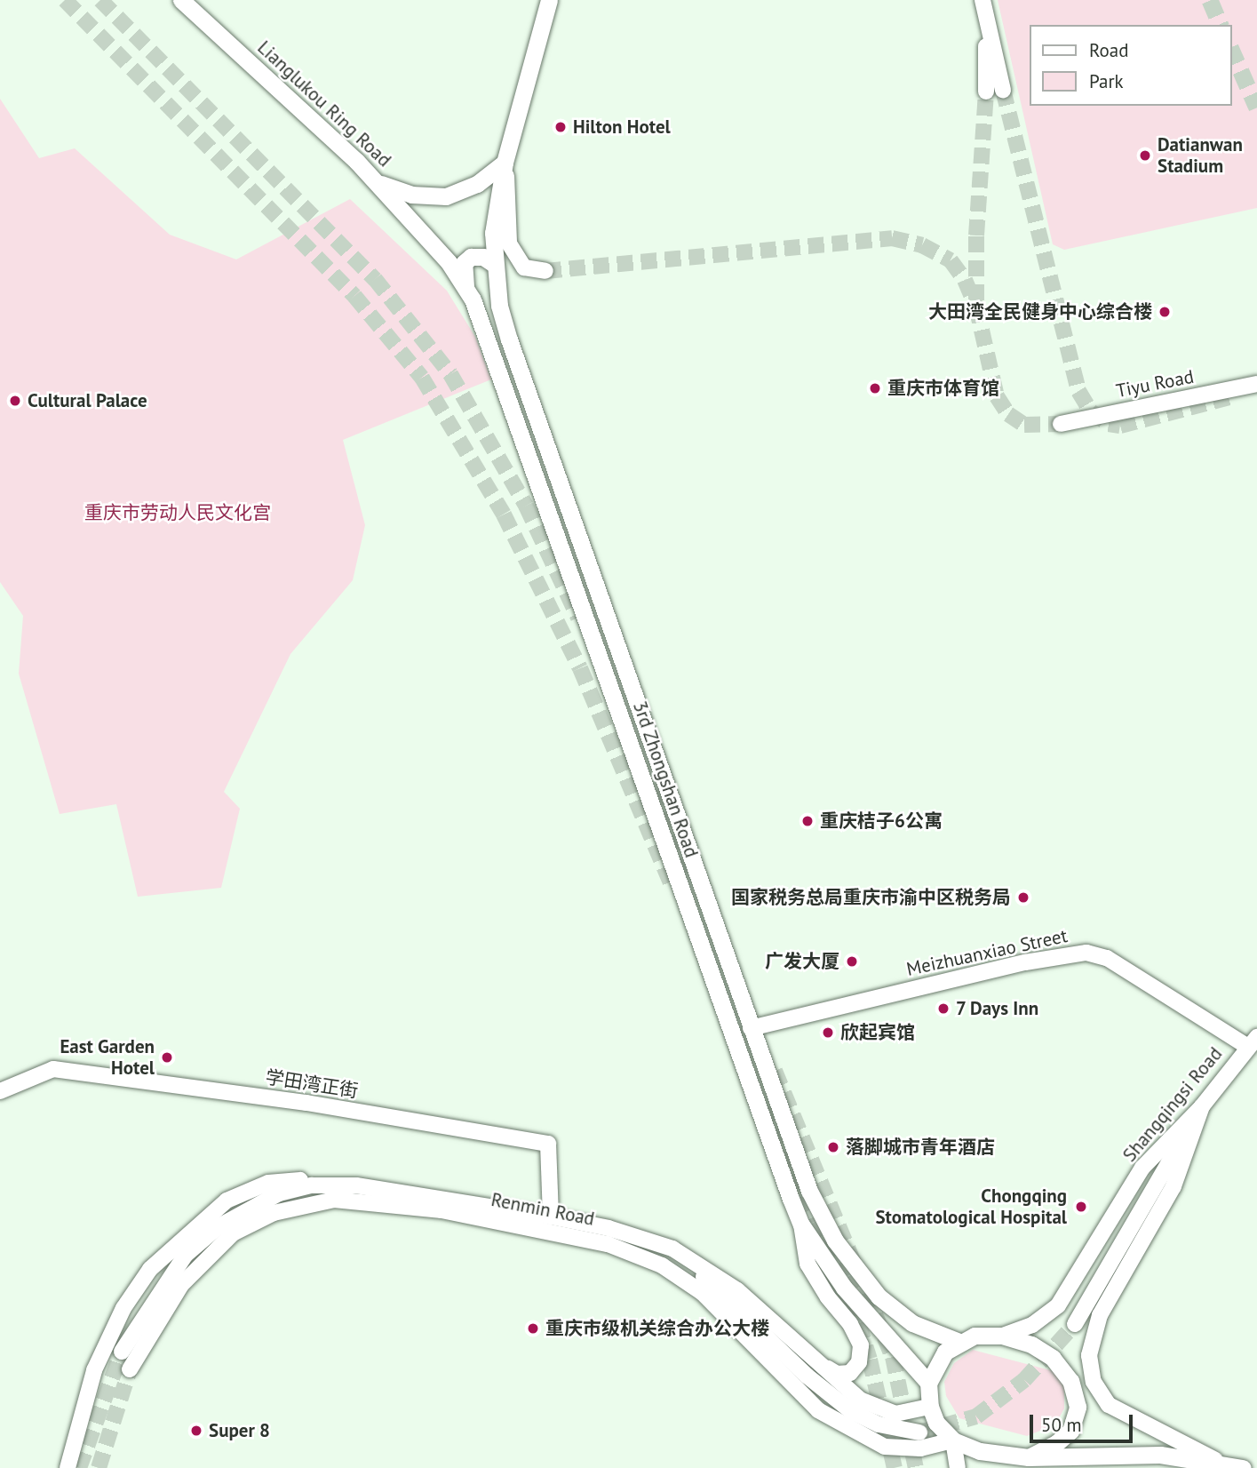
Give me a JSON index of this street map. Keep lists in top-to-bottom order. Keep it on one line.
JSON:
{"streets":{"main road":["Lianglukou Ring Road","Tiyu Road","3rd Zhongshan Road","Meizhuanxiao Street","学田湾正街","Shangqingsi Road","Renmin Road"]},"crossings":[["Lianglukou Ring Road","3rd Zhongshan Road"],["3rd Zhongshan Road","Meizhuanxiao Street"],["3rd Zhongshan Road","Shangqingsi Road"],["3rd Zhongshan Road","Renmin Road"],["Meizhuanxiao Street","Shangqingsi Road"],["学田湾正街","Renmin Road"],["Shangqingsi Road","Renmin Road"]],"parks":["重庆市劳动人民文化宫"],"places":["Hilton Hotel","Datianwan Stadium","大田湾全民健身中心综合楼","重庆市体育馆","Cultural Palace","重庆桔子6公寓","国家税务总局重庆市渝中区税务局","广发大厦","7 Days Inn","欣起宾馆","East Garden Hotel","落脚城市青年酒店","Chongqing Stomatological Hospital","重庆市级机关综合办公大楼","Super 8"],"legend":["Road","Park"],"scale_bar":"50 m"}
